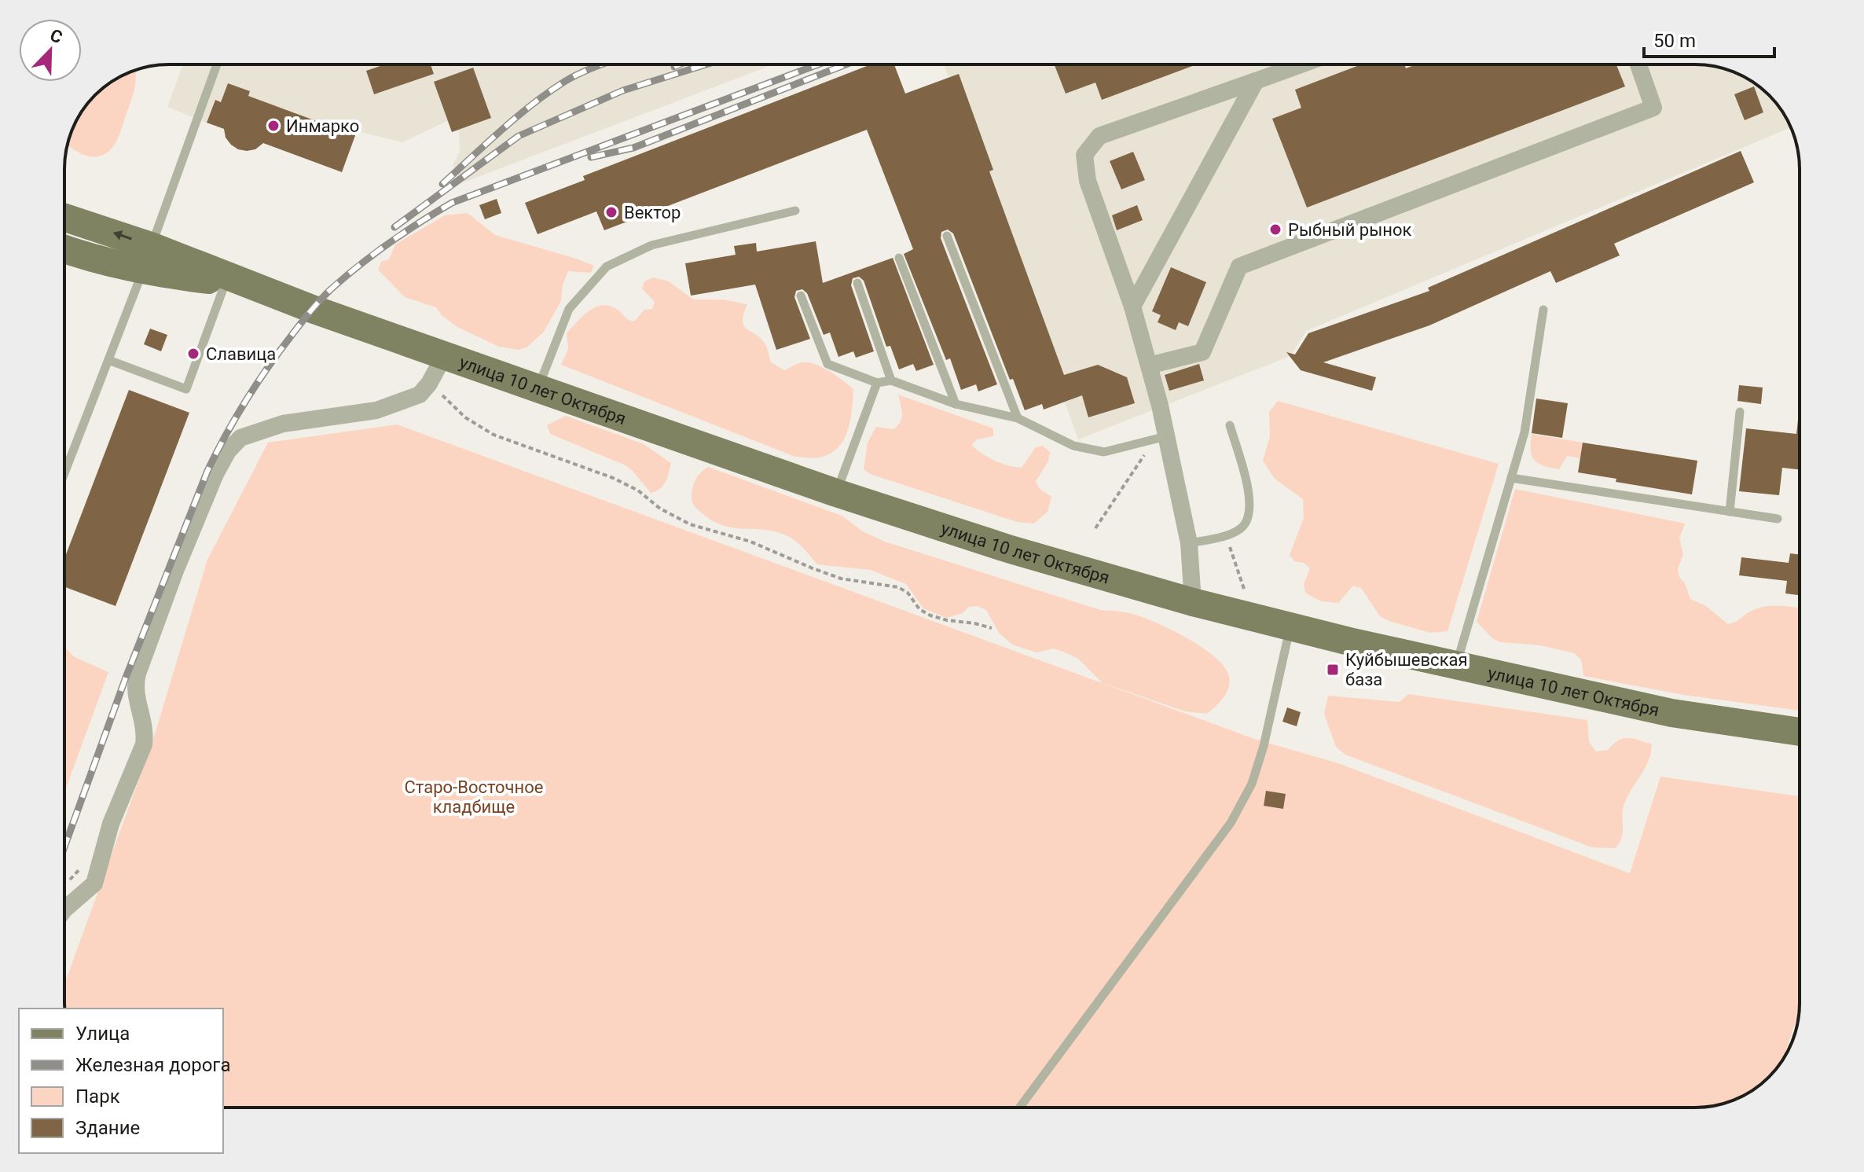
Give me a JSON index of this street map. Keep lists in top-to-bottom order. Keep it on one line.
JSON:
{"streets":{"main road":["улица 10 лет Октября"]},"parks":["Старо-Восточное кладбище"],"places":{"other":["Инмарко","Вектор","Рыбный рынок","Славица"],"transit":["Куйбышевская база"]},"legend":["Улица","Железная дорога","Парк","Здание"],"scale_bar":"50 m","north":"top right"}
